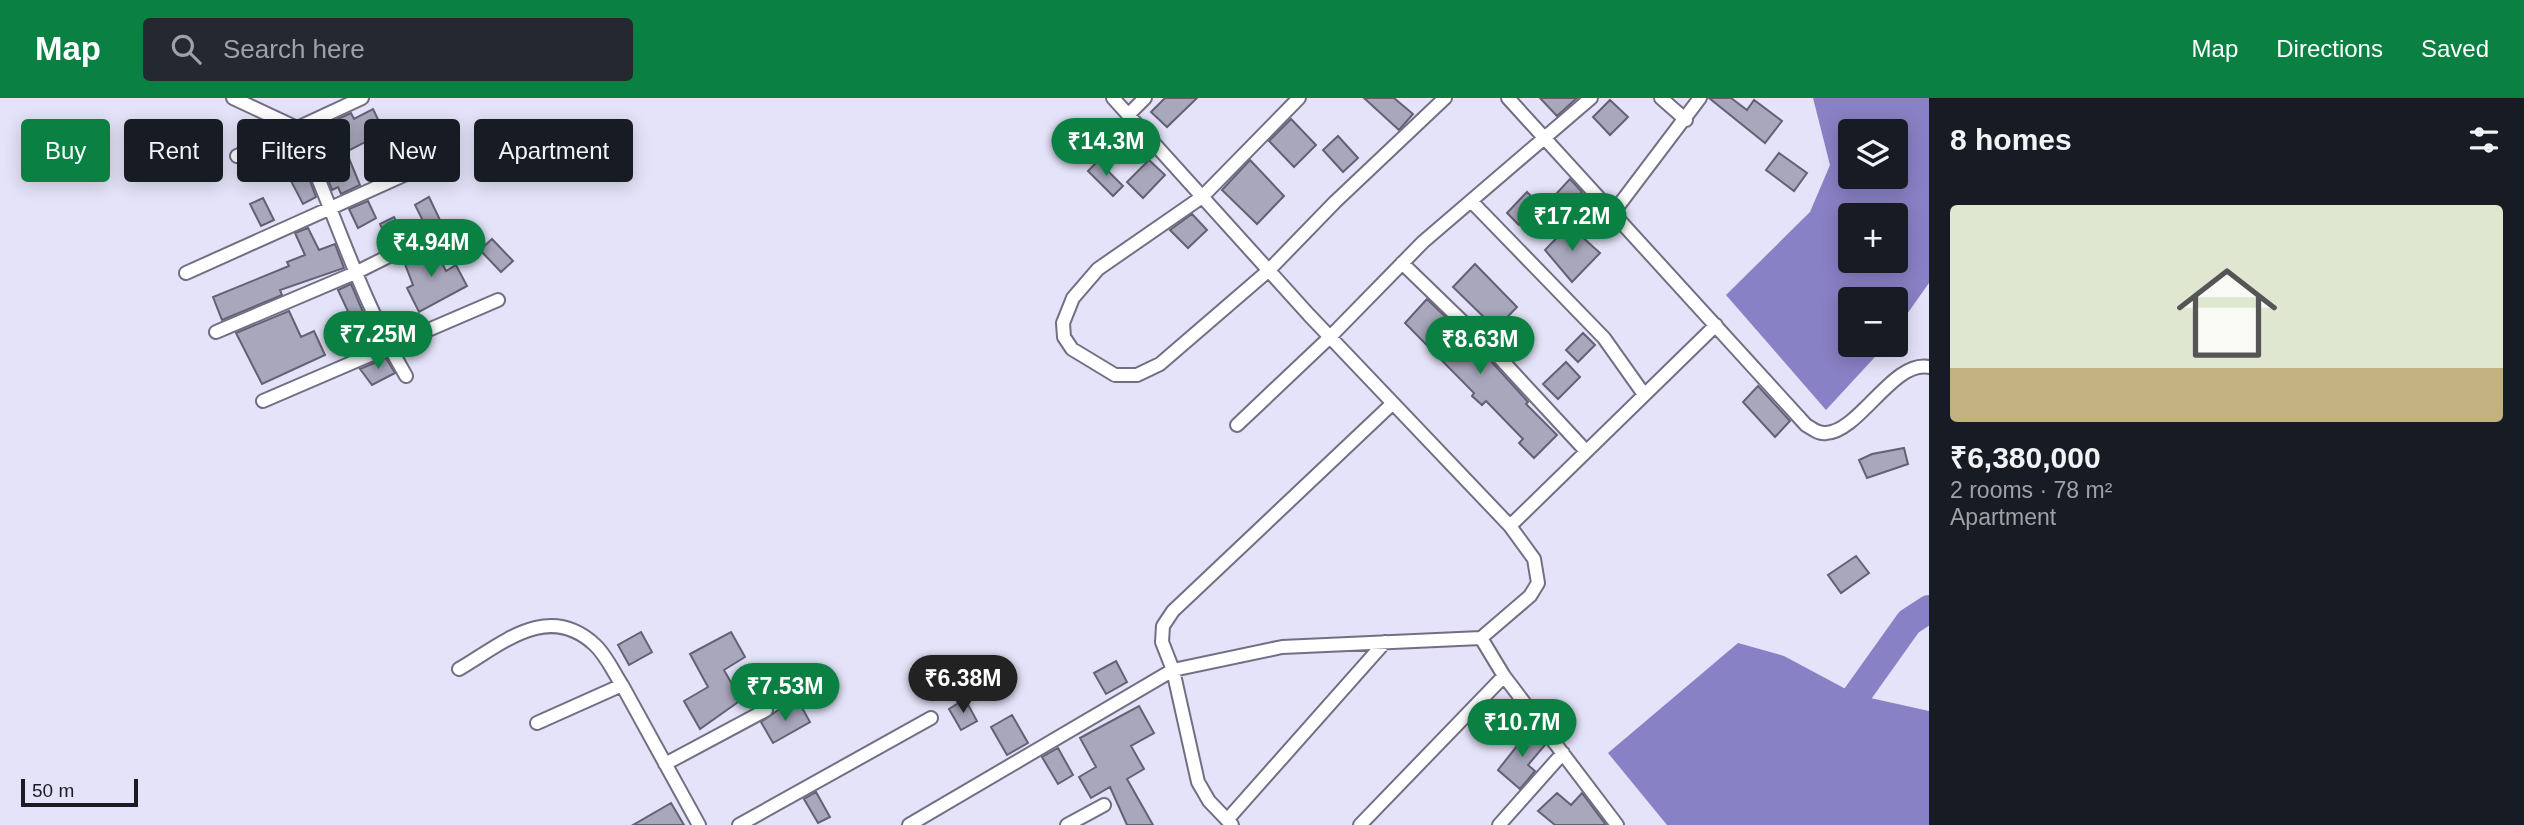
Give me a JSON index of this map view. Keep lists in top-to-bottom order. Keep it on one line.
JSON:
{"scale_bar":"50 m","page":{"header":"Map","search":"Search here","nav":["Map","Directions","Saved"],"heading":"8 homes","price":["₹14.3M","₹17.2M","₹4.94M","₹7.25M","₹8.63M","₹6.38M","₹7.53M","₹10.7M"],"map_buttons":["+","−"],"chip":["Buy","Rent","Filters","New","Apartment"],"list":[{"name":"₹6,380,000","note":"2 rooms · 78 m² · Apartment"}],"scale":"50 m"}}
